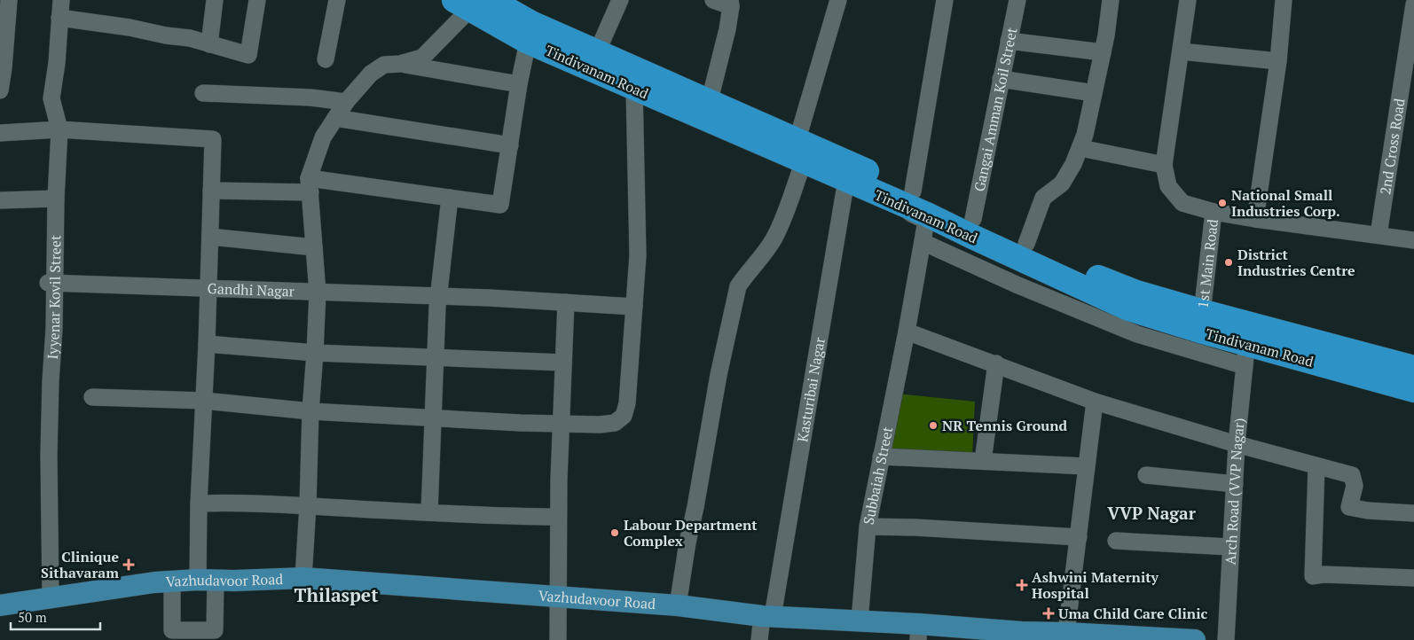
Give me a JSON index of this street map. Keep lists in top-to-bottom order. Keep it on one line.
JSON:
{"streets":{"highway":["Tindivanam Road"],"main road":["Vazhudavoor Road"],"street":["Gangai Amman Koil Street","2nd Cross Road","1st Main Road","Gandhi Nagar","Iyyenar Kovil Street","Kasturibai Nagar","Subbaiah Street","Arch Road (VVP Nagar)"]},"crossings":[["Tindivanam Road","1st Main Road"],["Tindivanam Road","Kasturibai Nagar"],["Tindivanam Road","Subbaiah Street"],["Tindivanam Road","Arch Road (VVP Nagar)"],["2nd Cross Road","1st Main Road"],["Gandhi Nagar","Vazhudavoor Road"],["Iyyenar Kovil Street","Vazhudavoor Road"],["Kasturibai Nagar","Subbaiah Street"],["Kasturibai Nagar","Vazhudavoor Road"],["Subbaiah Street","Vazhudavoor Road"]],"districts":["VVP Nagar","Thilaspet"],"places":{"other":["National Small Industries Corp.","District Industries Centre","NR Tennis Ground","Labour Department Complex"],"health":["Clinique Sithavaram","Ashwini Maternity Hospital","Uma Child Care Clinic"]},"scale_bar":"50 m"}
